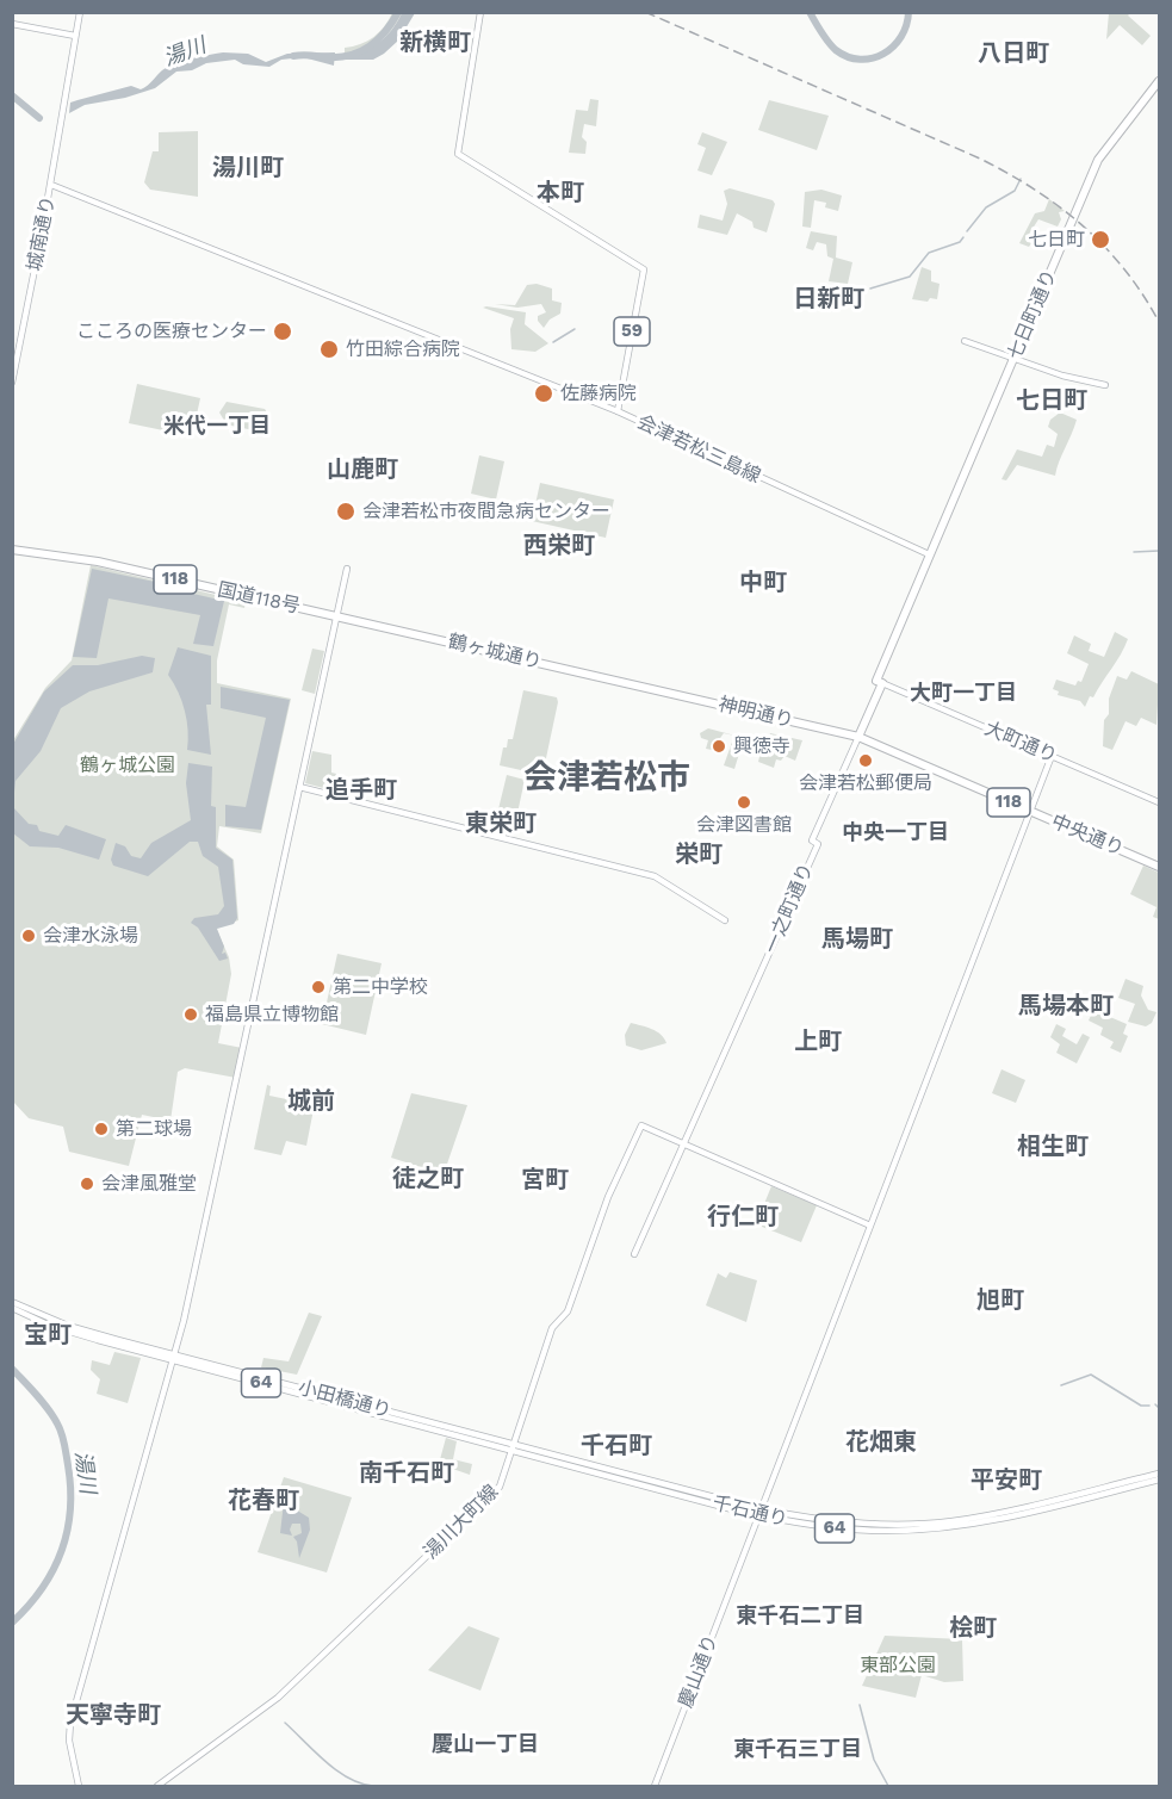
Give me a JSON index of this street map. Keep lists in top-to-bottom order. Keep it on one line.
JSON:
{"streets":{"highway":["七日町通り","118","国道118号","鶴ヶ城通り","神明通り","中央通り","一之町通り"],"main road":["城南通り","59","会津若松三島線","大町通り","64","小田橋通り","千石通り","湯川大町線","慶山通り"]},"crossings":[["七日町通り","会津若松三島線"],["七日町通り","大町通り"],["七日町通り","一之町通り"],["国道118号","鶴ヶ城通り"],["鶴ヶ城通り","神明通り"],["神明通り","中央通り"],["神明通り","一之町通り"],["大町通り","一之町通り"],["大町通り","慶山通り"],["中央通り","一之町通り"],["中央通り","慶山通り"],["一之町通り","湯川大町線"],["小田橋通り","千石通り"],["小田橋通り","湯川大町線"],["千石通り","湯川大町線"],["千石通り","慶山通り"]],"districts":["新横町","八日町","湯川町","本町","日新町","七日町","米代一丁目","山鹿町","西栄町","中町","大町一丁目","会津若松市","追手町","東栄町","中央一丁目","栄町","馬場町","馬場本町","上町","城前","相生町","徒之町","宮町","行仁町","旭町","宝町","花畑東","千石町","南千石町","平安町","花春町","東千石二丁目","桧町","天寧寺町","慶山一丁目","東千石三丁目"],"water":["湯川"],"parks":["鶴ヶ城公園","東部公園"],"places":["七日町","こころの医療センター","竹田綜合病院","佐藤病院","会津若松市夜間急病センター","興徳寺","会津若松郵便局","会津図書館","会津水泳場","第二中学校","福島県立博物館","第二球場","会津風雅堂"]}
